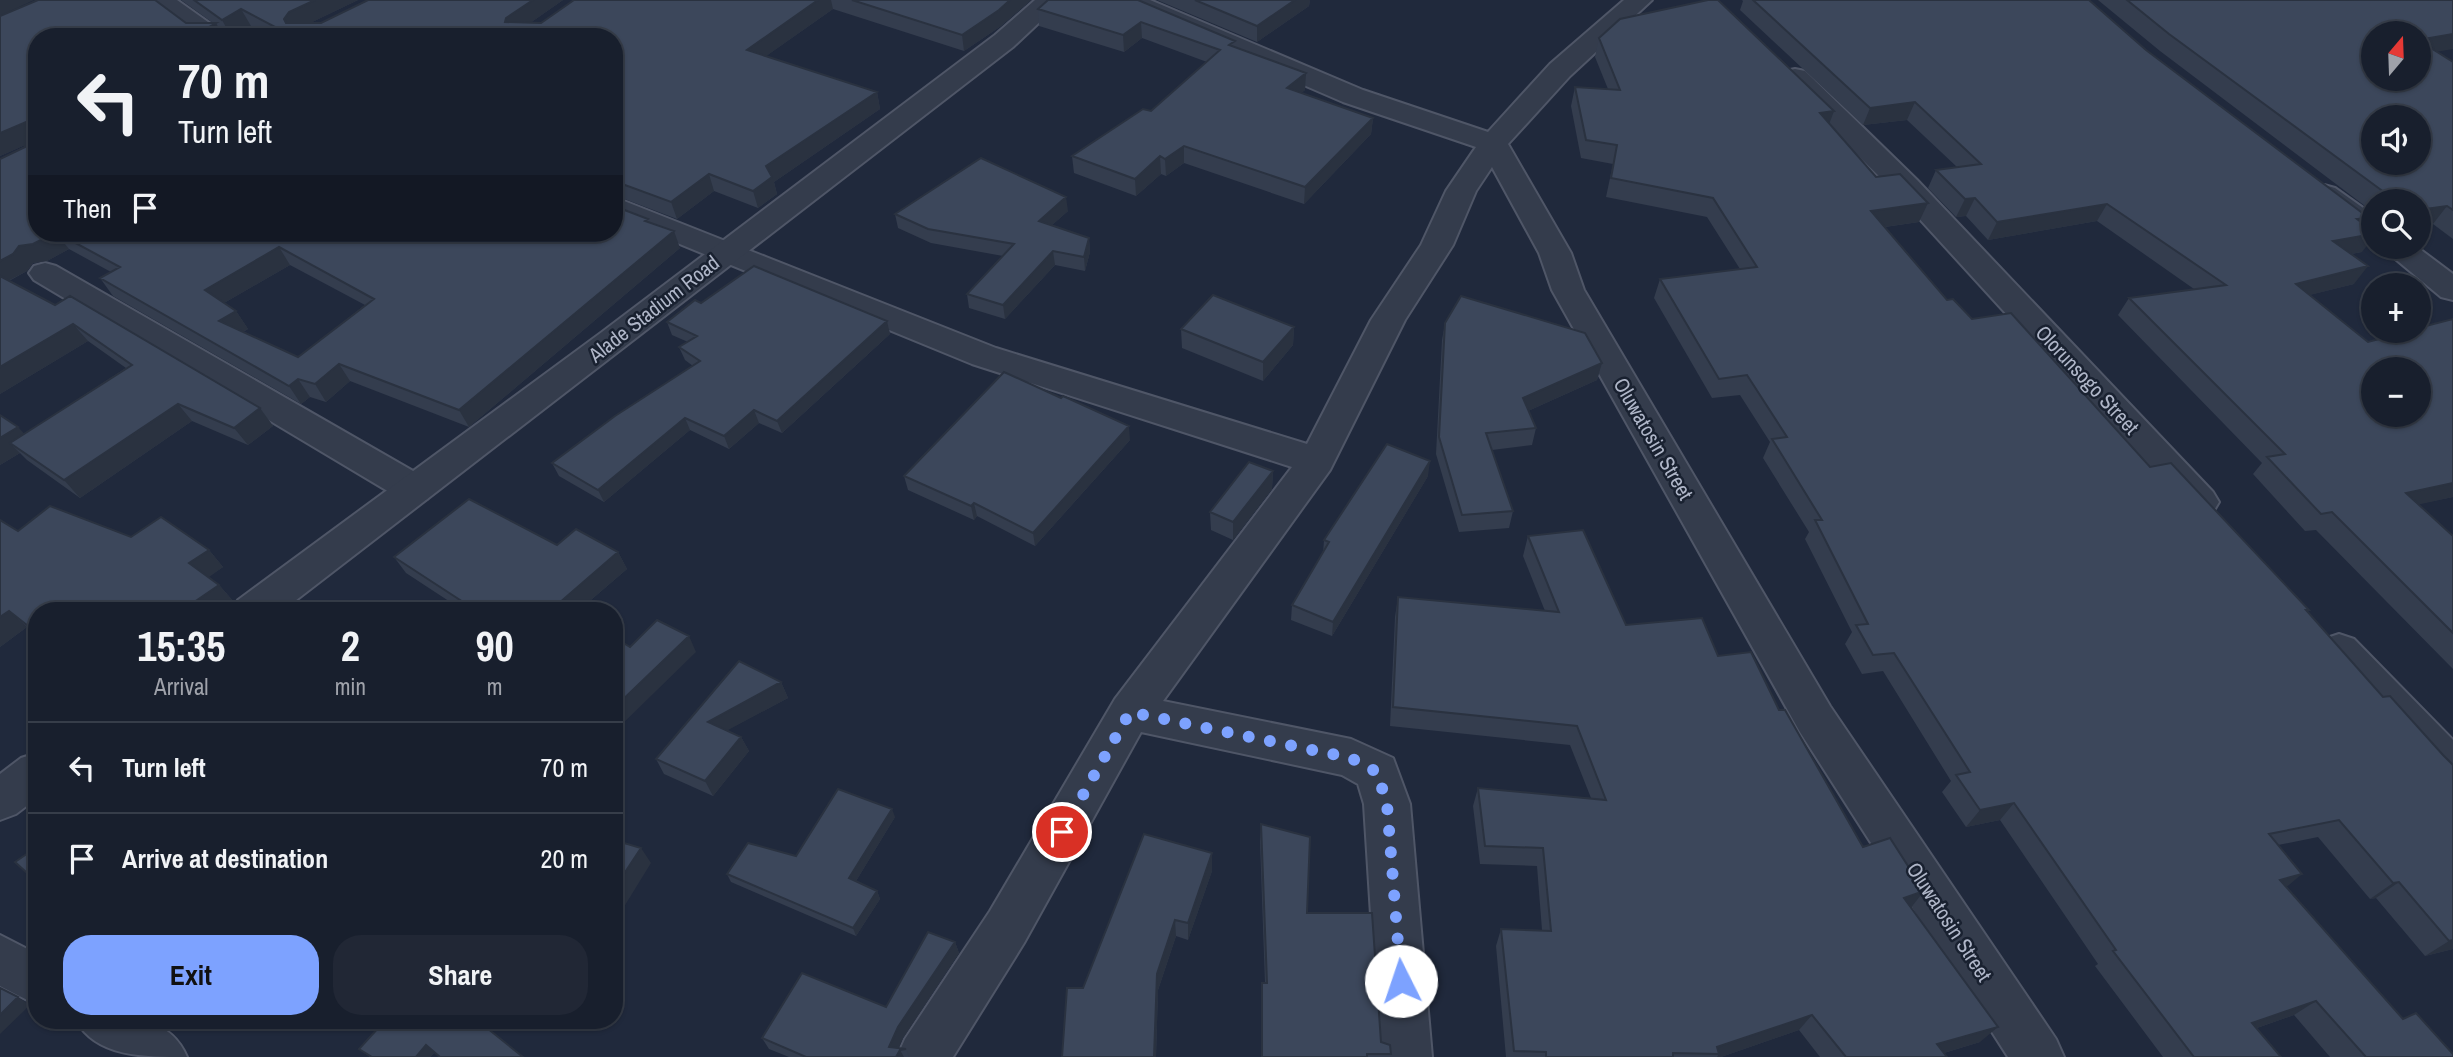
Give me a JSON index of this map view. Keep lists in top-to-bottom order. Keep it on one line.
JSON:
{"streets":{"street":["Alade Stadium Road","Olorunsogo Street","Oluwatosin Street"]},"north":"top","page":{"map_buttons":["+","−"],"turn":["70 m","Turn left"],"then":"Then","eta":["15:35","Arrival","2","min","90","m"],"list":[{"name":"Turn left","value":"70 m"},{"name":"Arrive at destination","value":"20 m"}],"buttons":["Exit","Share"]}}
